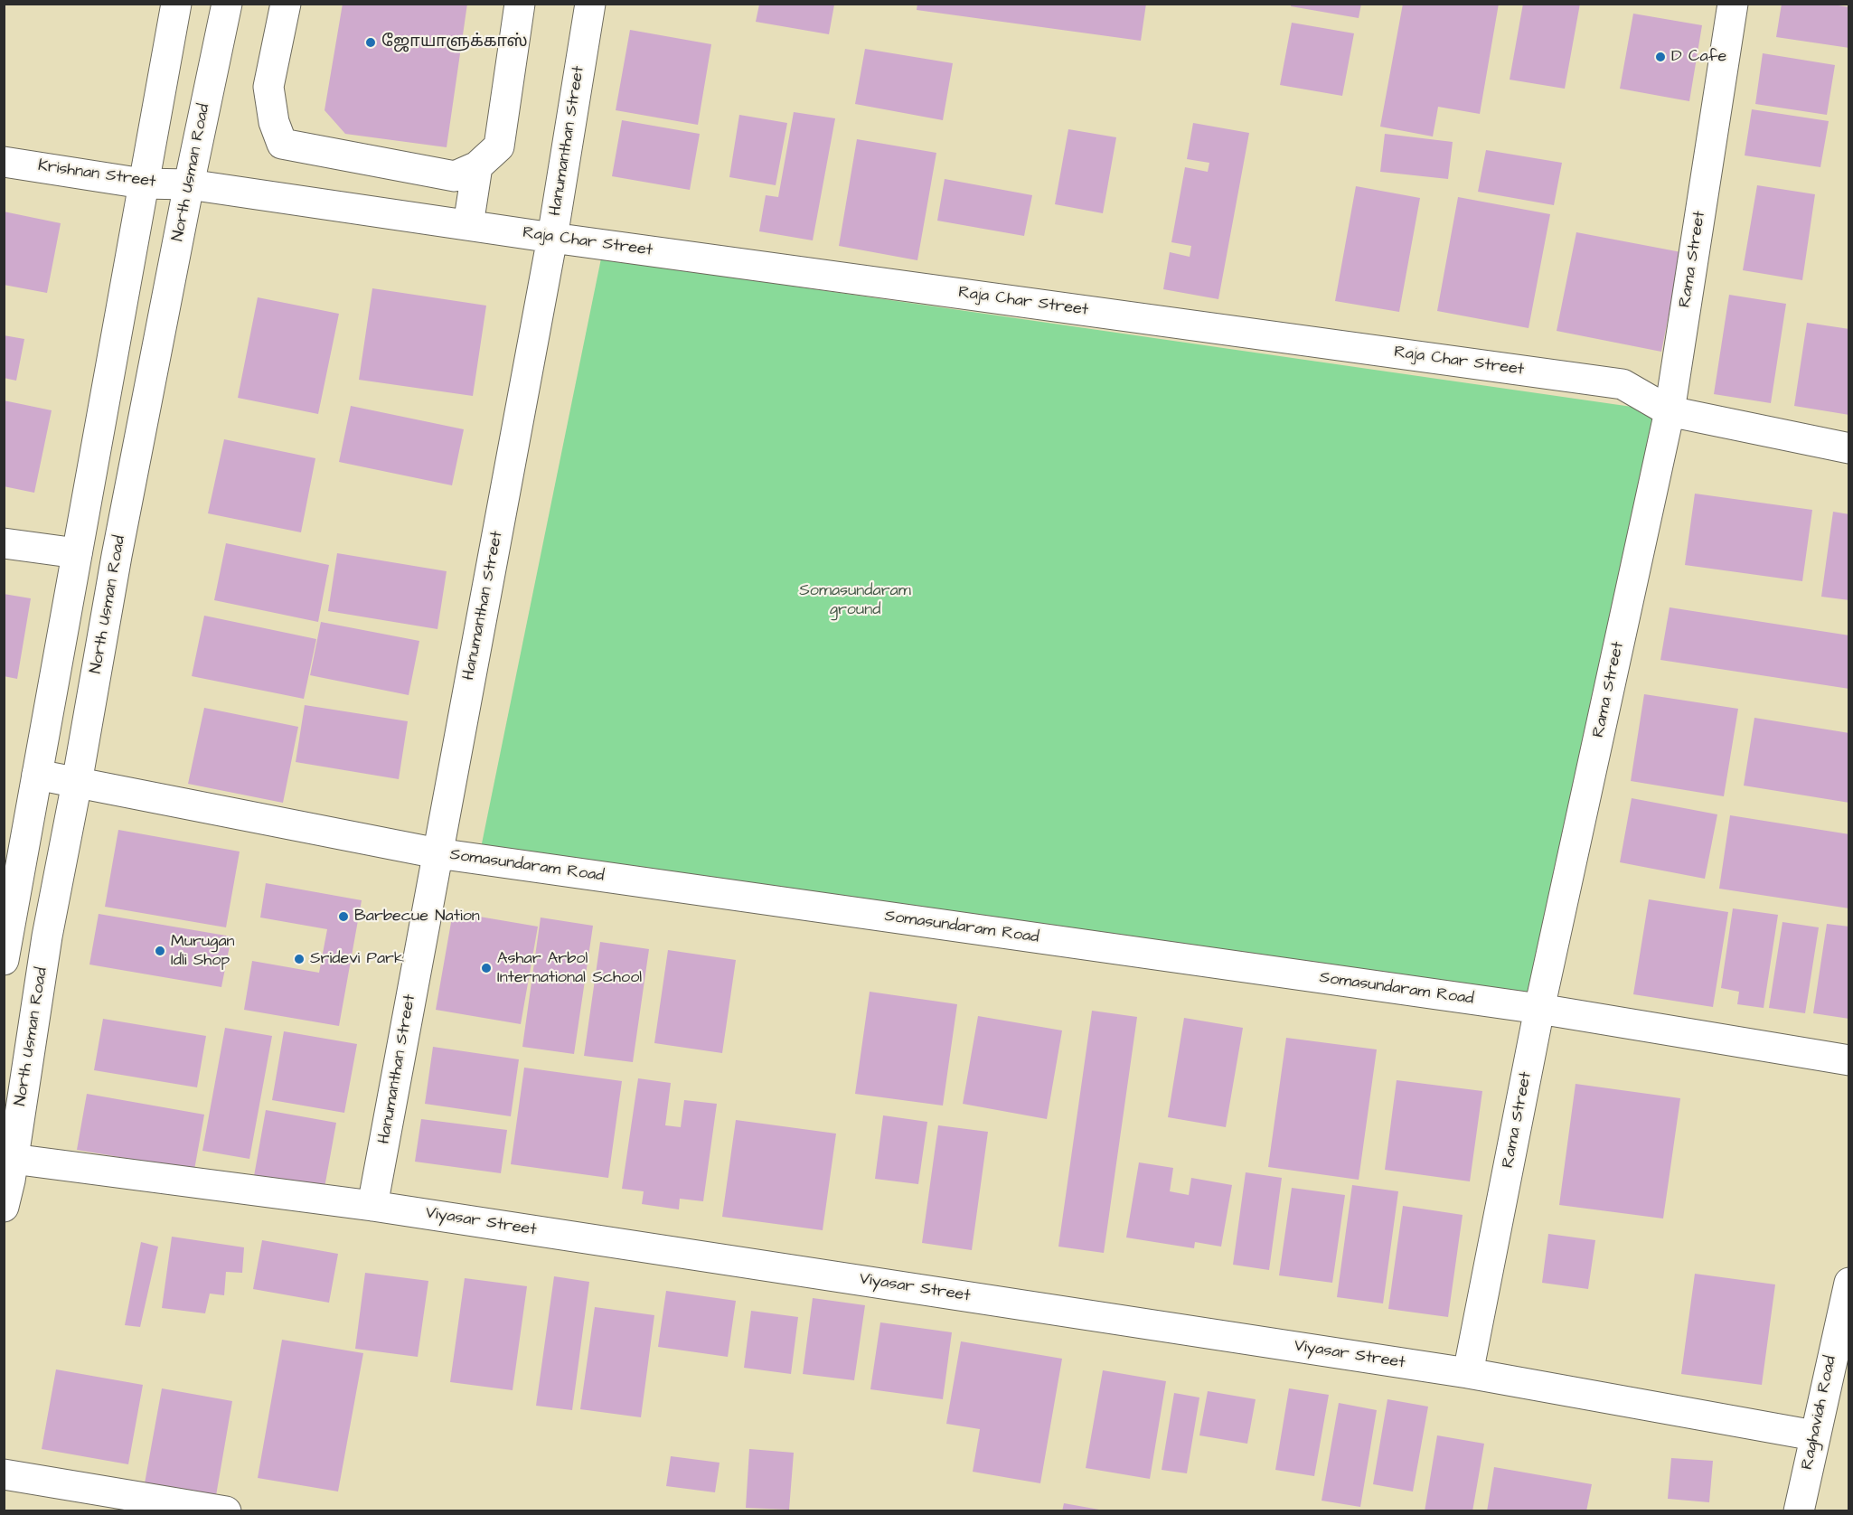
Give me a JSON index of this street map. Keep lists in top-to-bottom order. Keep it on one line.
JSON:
{"streets":{"street":["Hanumanthan Street","North Usman Road","Krishnan Street","Raja Char Street","Rama Street","Somasundaram Road","Viyasar Street","Raghaviah Road"]},"crossings":[["Hanumanthan Street","Raja Char Street"],["Hanumanthan Street","Somasundaram Road"],["Hanumanthan Street","Viyasar Street"],["North Usman Road","Krishnan Street"],["North Usman Road","Raja Char Street"],["North Usman Road","Somasundaram Road"],["North Usman Road","Viyasar Street"],["Krishnan Street","Raja Char Street"],["Raja Char Street","Rama Street"],["Rama Street","Somasundaram Road"],["Rama Street","Viyasar Street"],["Viyasar Street","Raghaviah Road"]],"parks":["Somasundaram ground"],"places":["ஜோயாளுக்காஸ்","D Cafe","Barbecue Nation","Murugan Idli Shop","Sridevi Park","Ashar Arbol International School"]}
